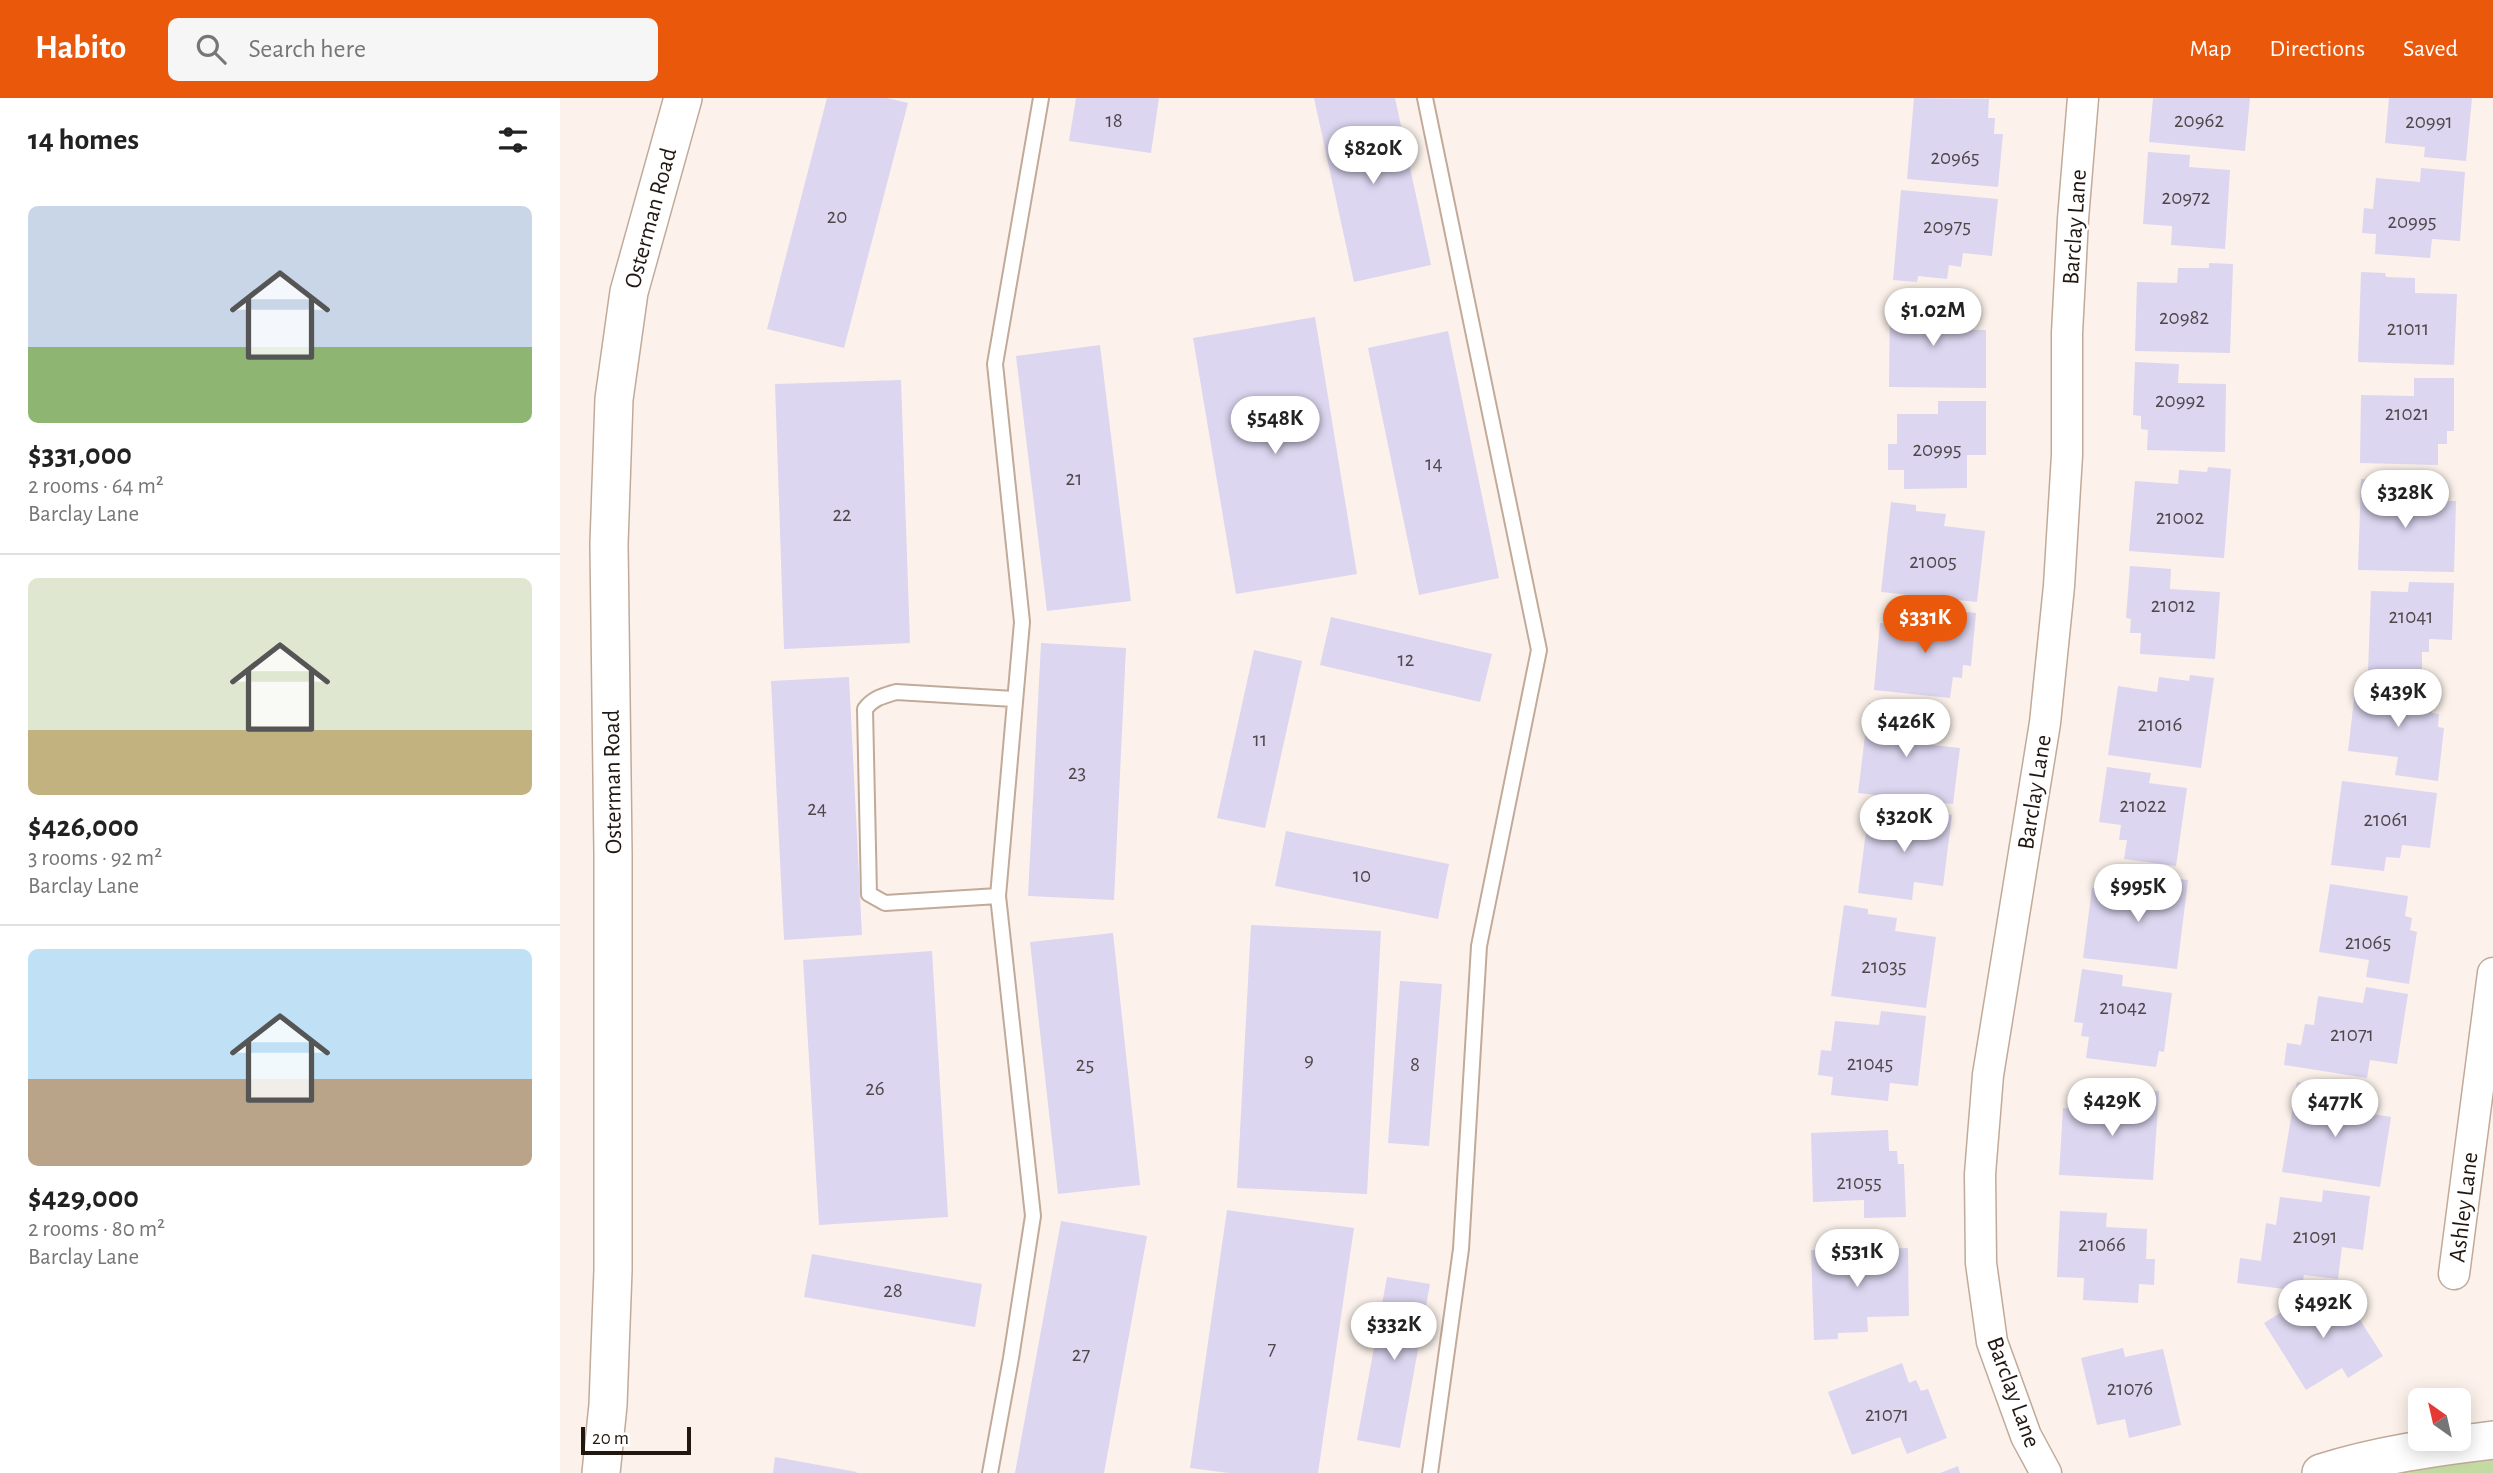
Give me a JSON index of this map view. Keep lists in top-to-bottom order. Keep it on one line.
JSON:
{"streets":{"street":["Osterman Road","Barclay Lane","Ashley Lane"]},"house_numbers":["18","20962","20991","20965","20972","20","20995","20975","20982","21011","20992","21021","20995","14","21","22","21002","21005","21012","21041","12","21016","11","23","21022","24","21061","10","21065","21035","21042","21071","9","21045","25","8","26","21055","21091","21066","28","7","27","21076","21071"],"scale_bar":"20 m","north":"top left","page":{"header":"Habito","search":"Search here","nav":["Map","Directions","Saved"],"heading":"14 homes","price":["$820K","$1.02M","$548K","$328K","$331K","$439K","$426K","$320K","$995K","$429K","$477K","$531K","$492K","$332K"],"list":[{"name":"$331,000","note":"2 rooms · 64 m² · Barclay Lane"},{"name":"$426,000","note":"3 rooms · 92 m² · Barclay Lane"},{"name":"$429,000","note":"2 rooms · 80 m² · Barclay Lane"}],"scale":"20 m"}}
